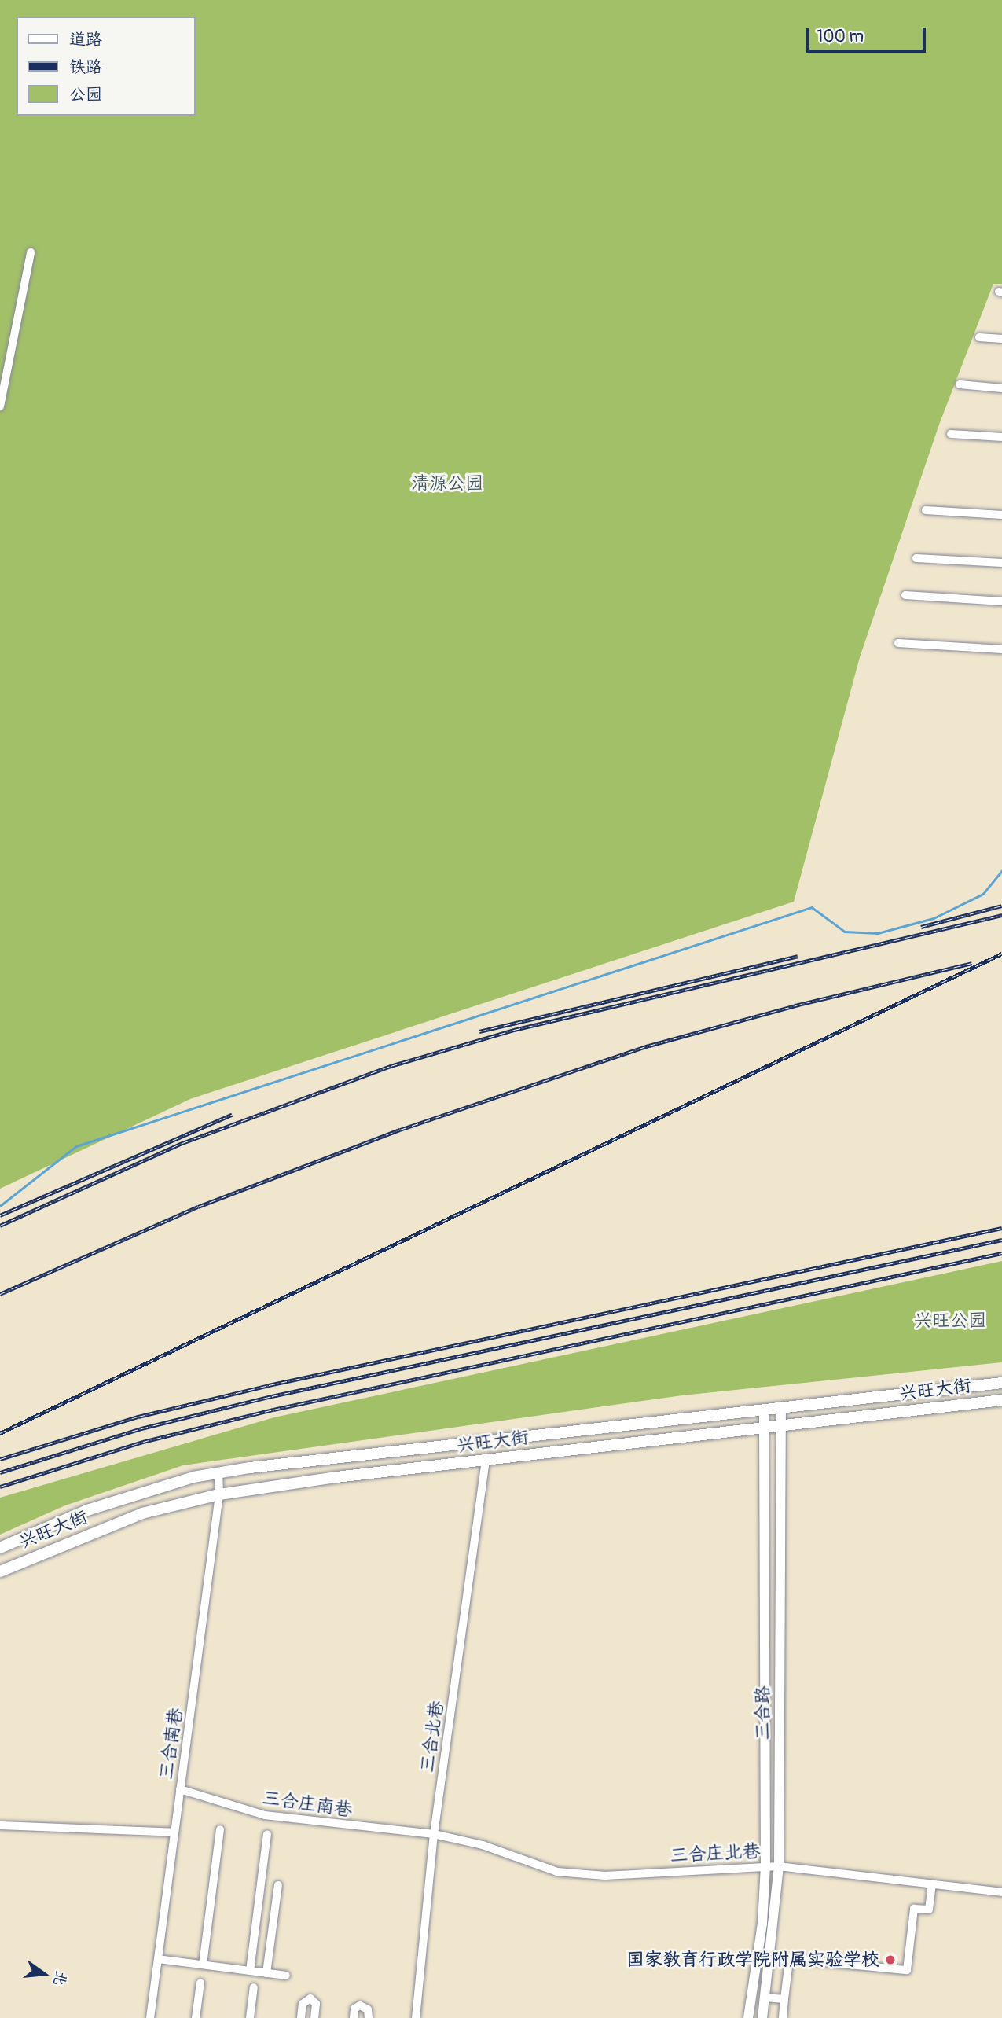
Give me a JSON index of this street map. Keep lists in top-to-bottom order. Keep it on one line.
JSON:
{"streets":{"main road":["兴旺大街"],"street":["三合路","三合北巷","三合南巷","三合庄南巷","三合庄北巷"]},"crossings":[["兴旺大街","三合路"],["兴旺大街","三合北巷"],["兴旺大街","三合南巷"],["三合路","三合庄北巷"],["三合北巷","三合庄南巷"],["三合北巷","三合庄北巷"],["三合南巷","三合庄南巷"],["三合庄南巷","三合庄北巷"]],"parks":["清源公园","兴旺公园"],"places":["国家教育行政学院附属实验学校"],"legend":["道路","铁路","公园"],"scale_bar":"100 m","north":"right"}
